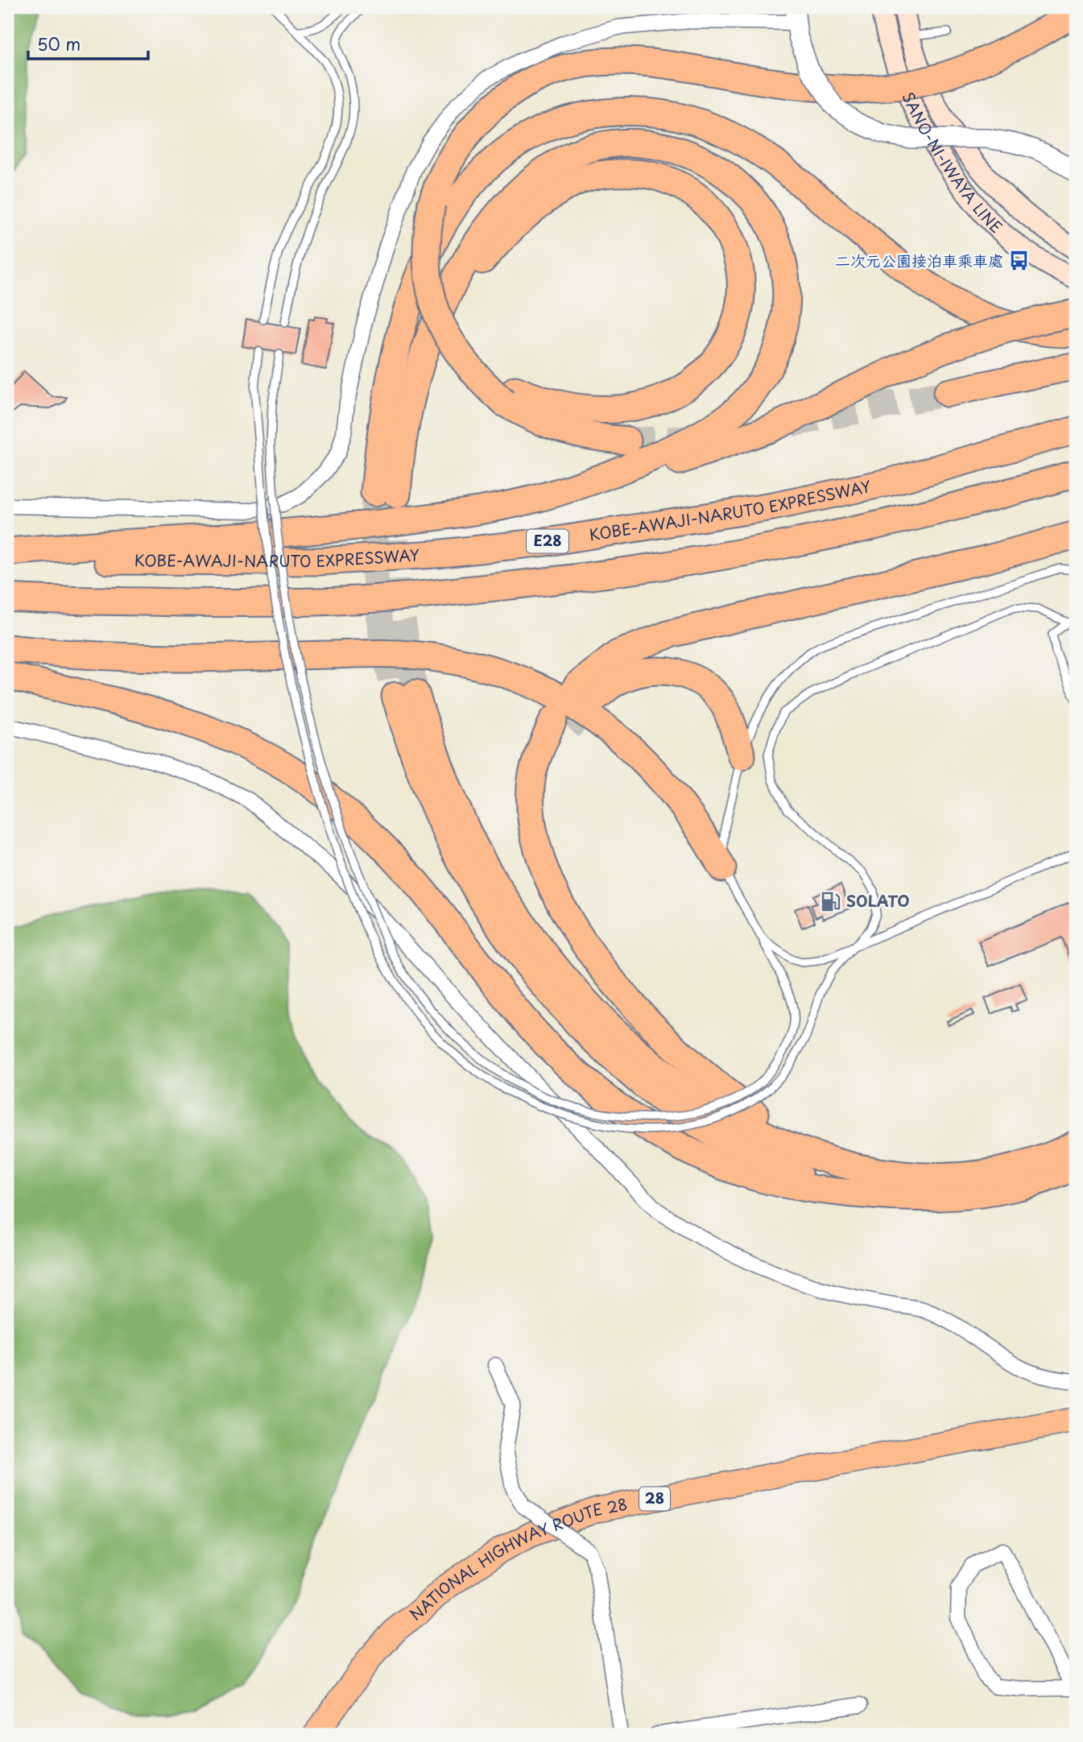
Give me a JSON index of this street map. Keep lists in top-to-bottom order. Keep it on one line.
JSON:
{"streets":{"highway":["KOBE-AWAJI-NARUTO EXPRESSWAY","E28","28","NATIONAL HIGHWAY ROUTE 28"],"main road":["SANO-NI-IWAYA LINE"]},"places":{"bus stop":["二次元公園接泊車乘車處"],"fuel station":["SOLATO"]},"scale_bar":"50 m"}
